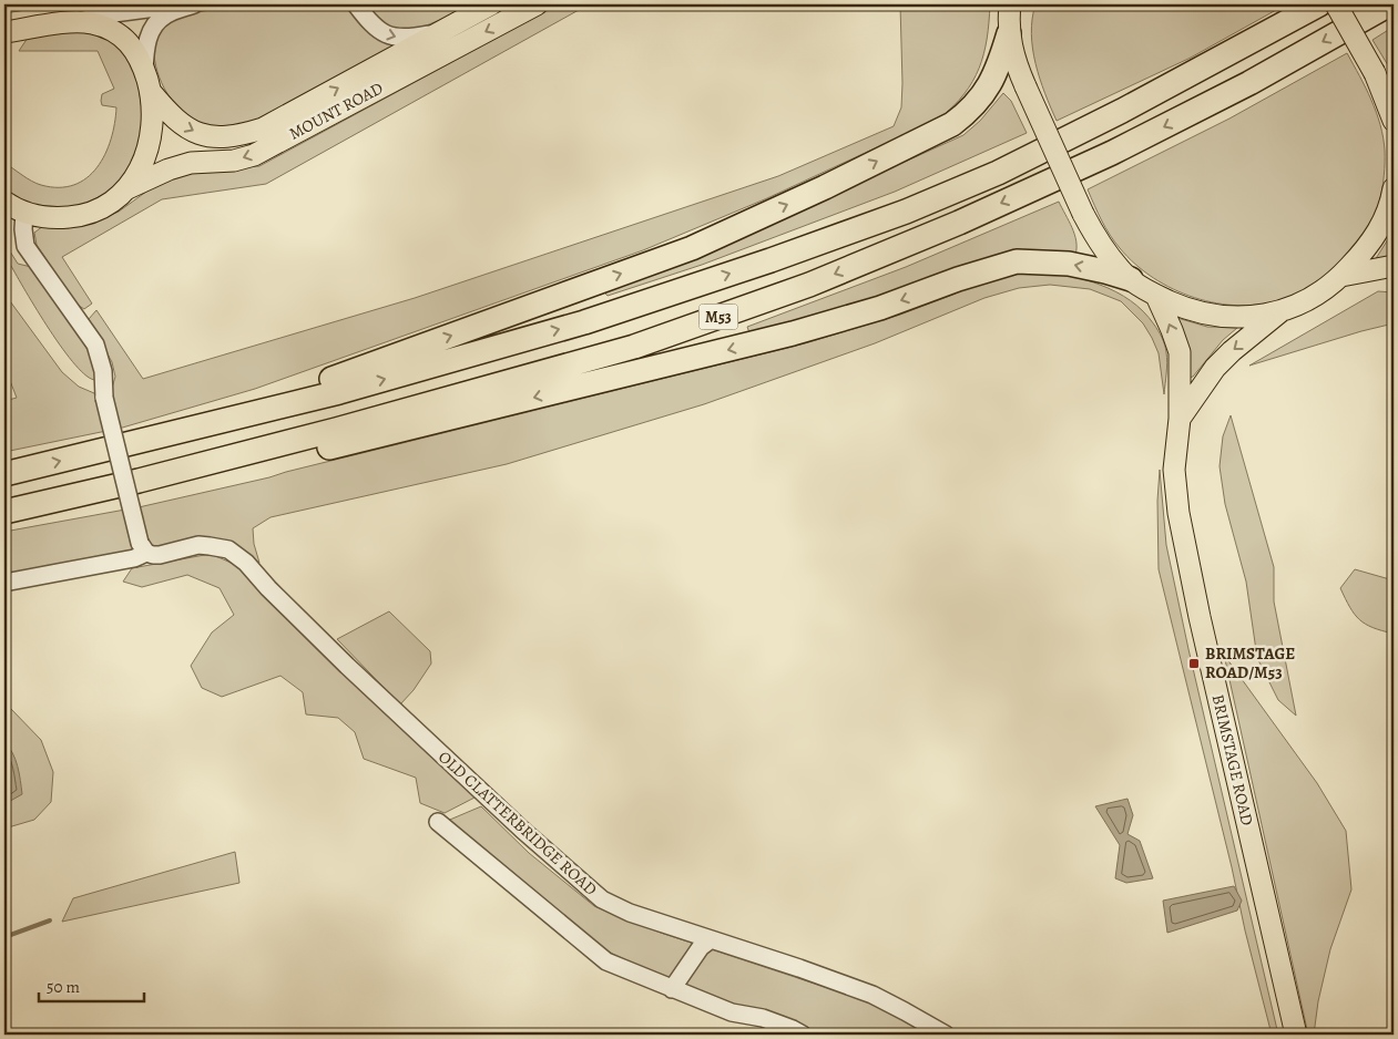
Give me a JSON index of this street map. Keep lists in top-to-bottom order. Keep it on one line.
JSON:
{"streets":{"highway":["M53"],"main road":["MOUNT ROAD","BRIMSTAGE ROAD"],"street":["OLD CLATTERBRIDGE ROAD"]},"places":{"transit":["BRIMSTAGE ROAD/M53"]},"scale_bar":"50 m"}
